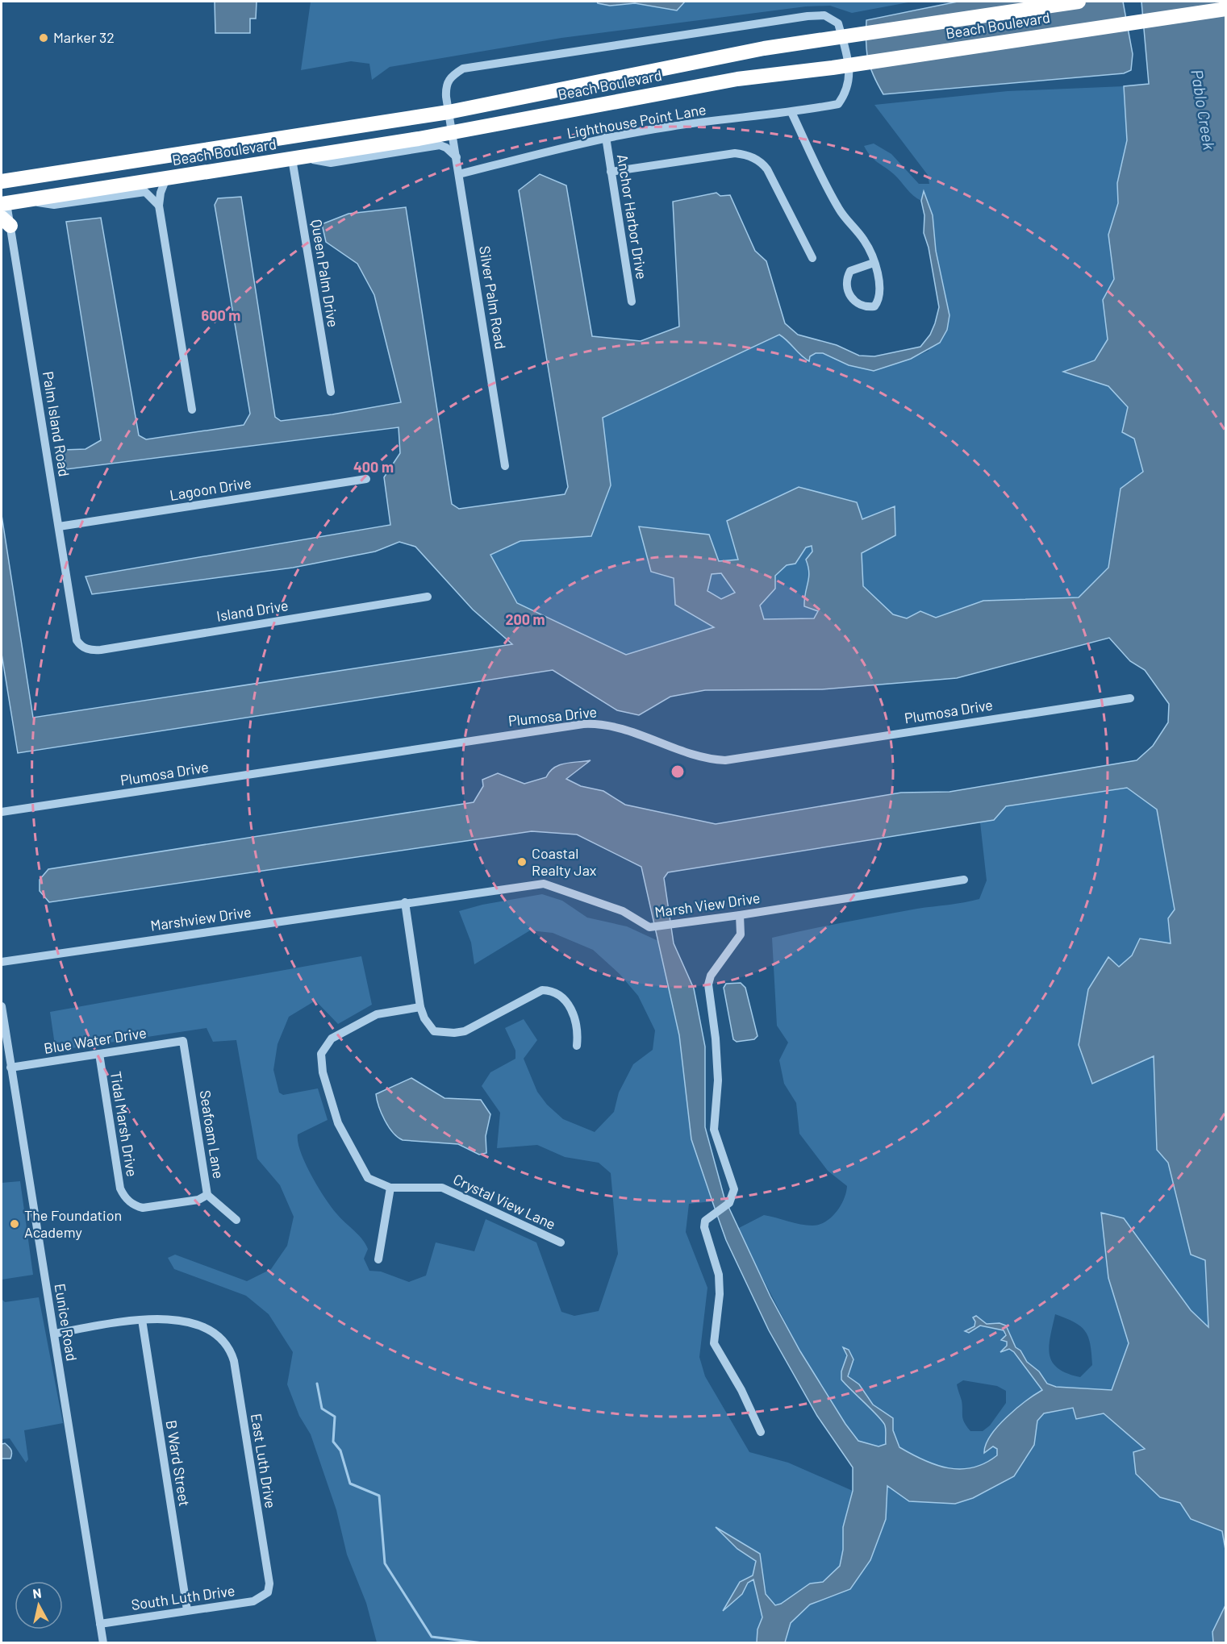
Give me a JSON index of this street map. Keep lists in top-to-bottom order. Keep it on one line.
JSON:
{"streets":{"highway":["Beach Boulevard"],"street":["Lighthouse Point Lane","Anchor Harbor Drive","Queen Palm Drive","Silver Palm Road","Palm Island Road","Lagoon Drive","Island Drive","Plumosa Drive","Marsh View Drive","Marshview Drive","Blue Water Drive","Tidal Marsh Drive","Seafoam Lane","Crystal View Lane","Eunice Road","East Luth Drive","B Ward Street","South Luth Drive"]},"crossings":[["Beach Boulevard","Queen Palm Drive"],["Beach Boulevard","Silver Palm Road"],["Beach Boulevard","Palm Island Road"],["Lighthouse Point Lane","Anchor Harbor Drive"],["Lighthouse Point Lane","Silver Palm Road"],["Palm Island Road","Lagoon Drive"],["Palm Island Road","Island Drive"],["Marsh View Drive","Marshview Drive"],["Blue Water Drive","Tidal Marsh Drive"],["Blue Water Drive","Seafoam Lane"],["Blue Water Drive","Eunice Road"],["Tidal Marsh Drive","Seafoam Lane"],["Eunice Road","South Luth Drive"],["East Luth Drive","B Ward Street"],["East Luth Drive","South Luth Drive"],["B Ward Street","South Luth Drive"]],"water":["Pablo Creek"],"places":["Marker 32","Coastal Realty Jax","The Foundation Academy"],"north":"top","rings":["600 m","400 m","200 m"]}
